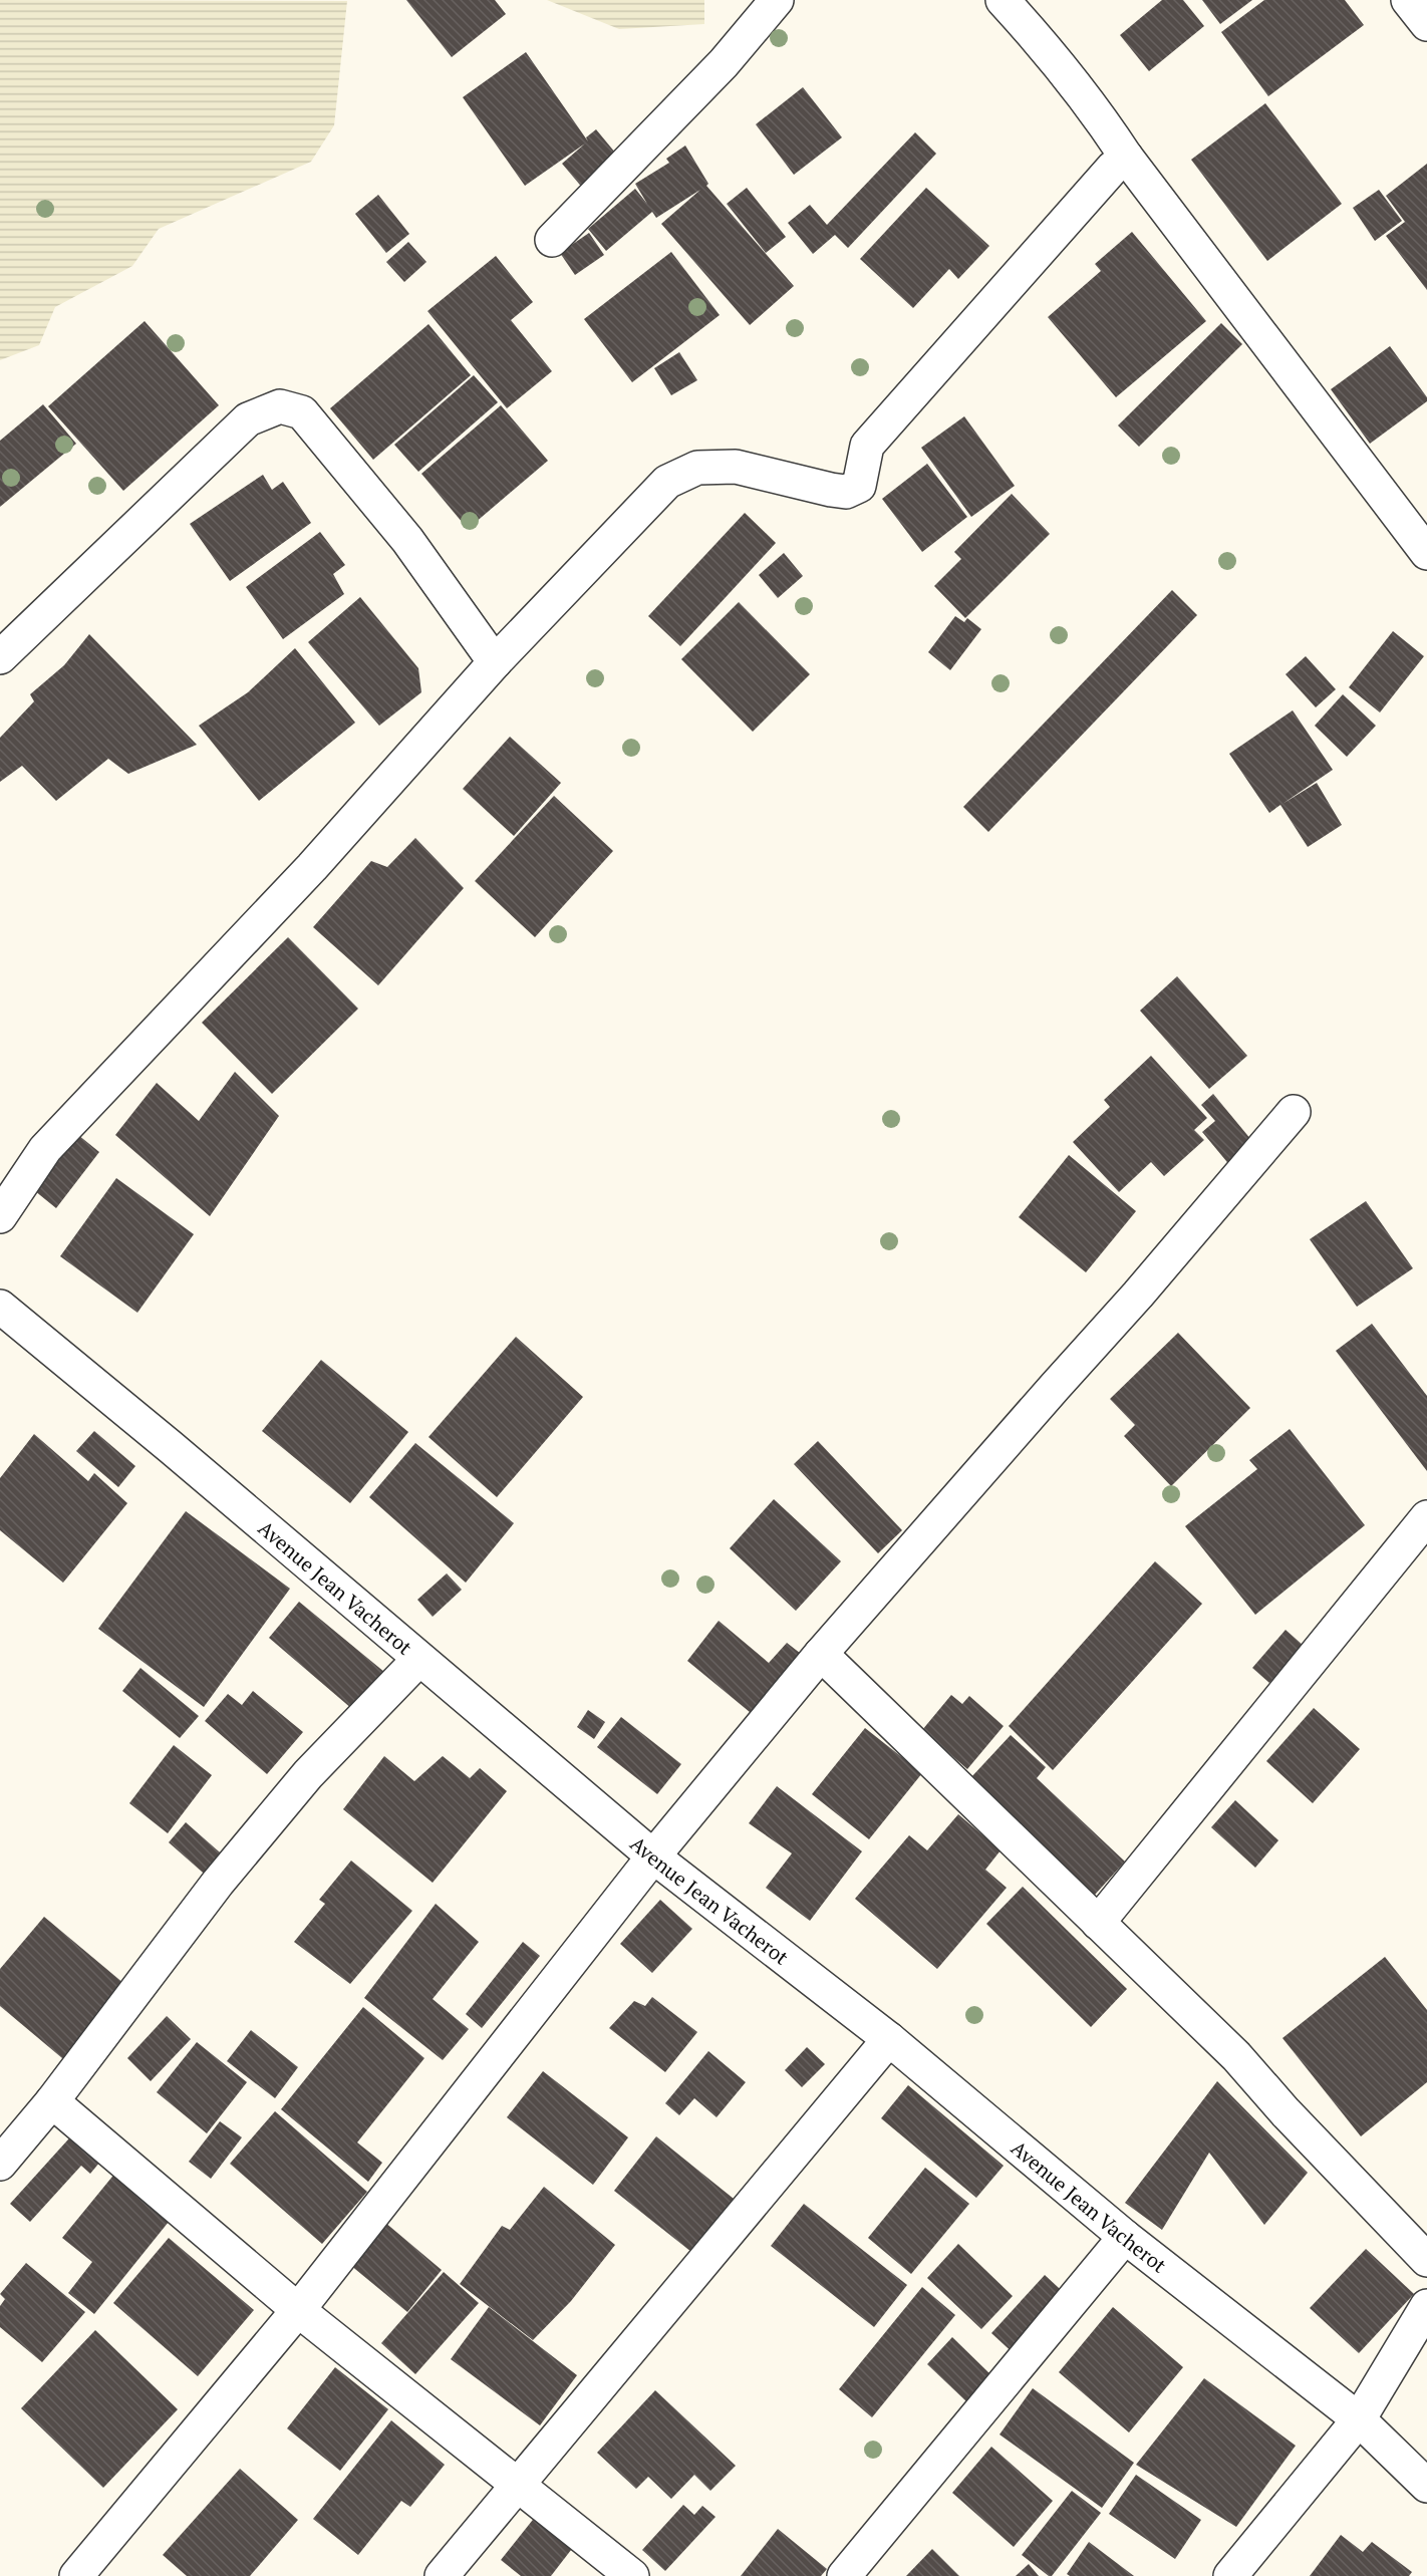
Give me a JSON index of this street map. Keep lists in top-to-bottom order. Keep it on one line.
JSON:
{"streets":{"street":["Avenue Jean Vacherot"]}}
